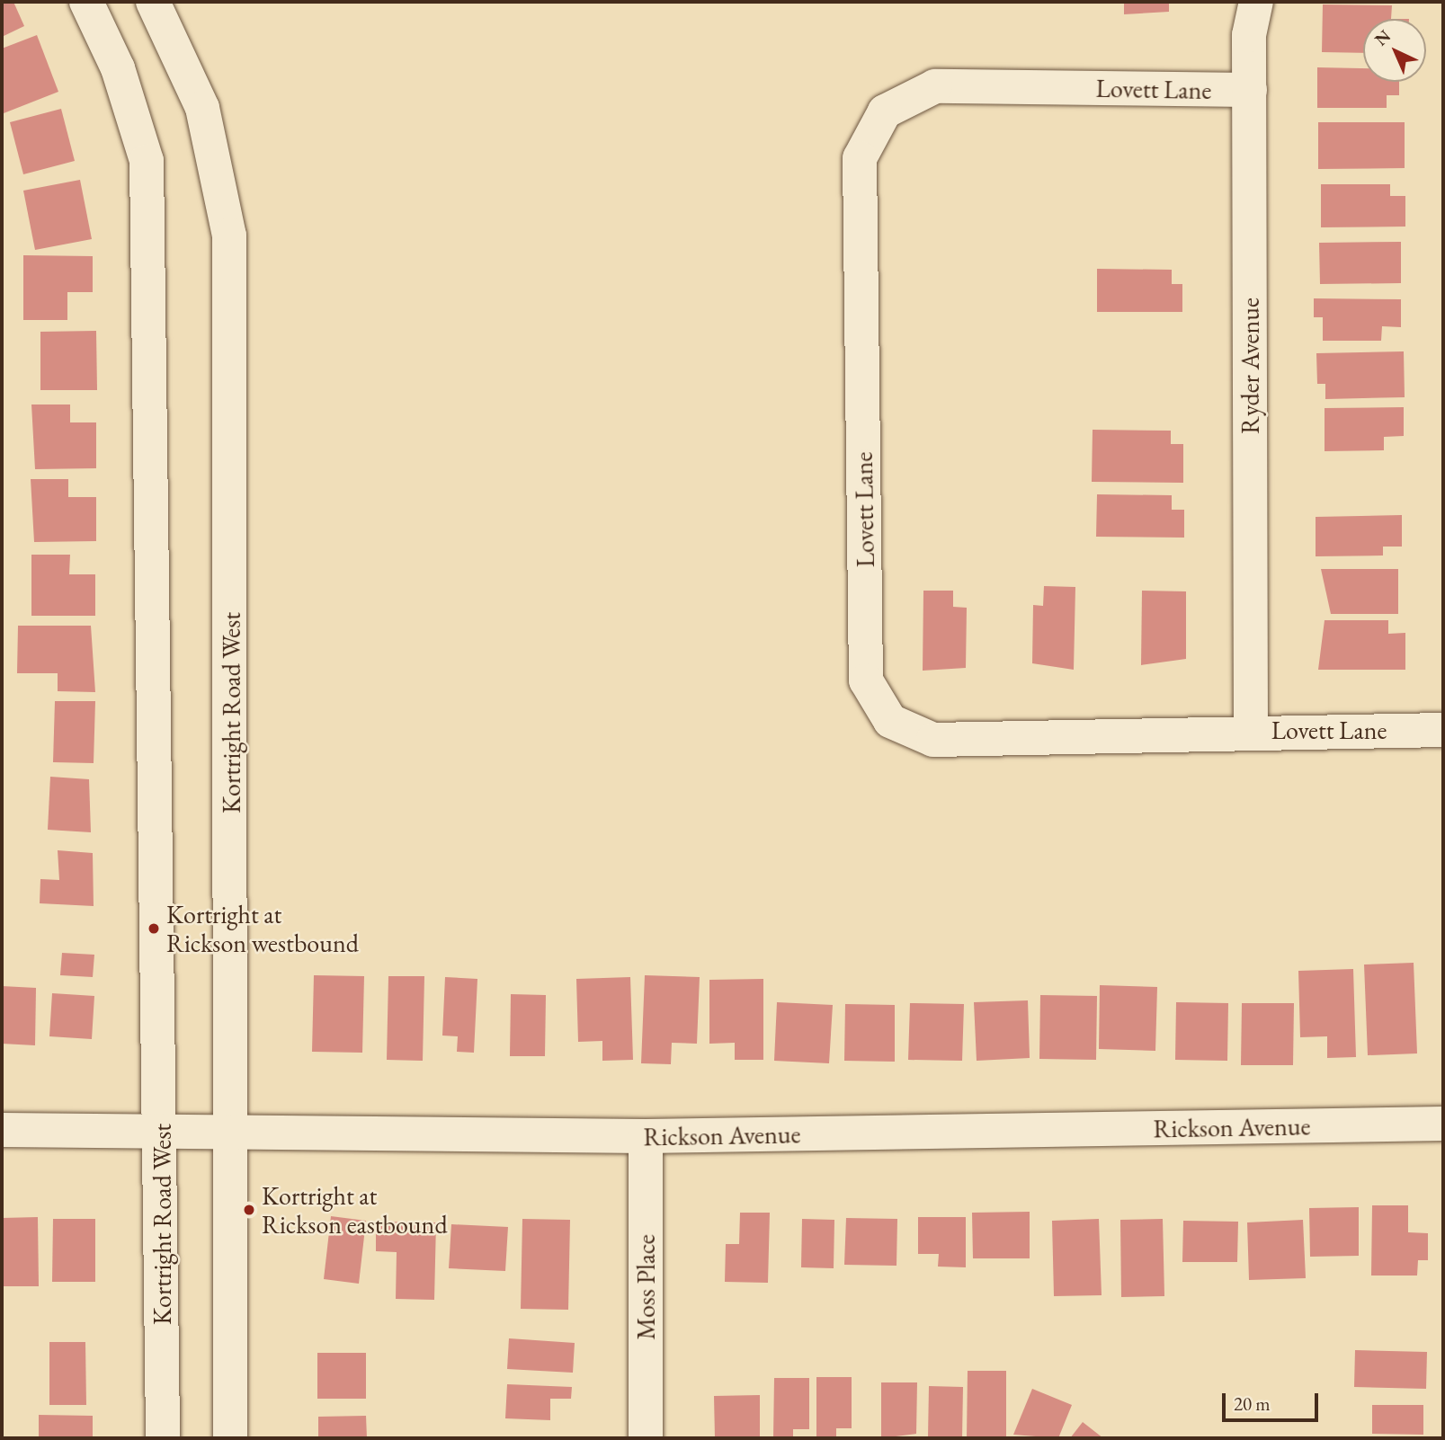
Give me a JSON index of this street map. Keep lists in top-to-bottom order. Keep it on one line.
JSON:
{"streets":{"street":["Lovett Lane","Ryder Avenue","Kortright Road West","Rickson Avenue","Moss Place"]},"crossings":[["Lovett Lane","Ryder Avenue"],["Kortright Road West","Rickson Avenue"],["Rickson Avenue","Moss Place"]],"places":["Kortright at Rickson westbound","Kortright at Rickson eastbound"],"scale_bar":"20 m","north":"top left"}
